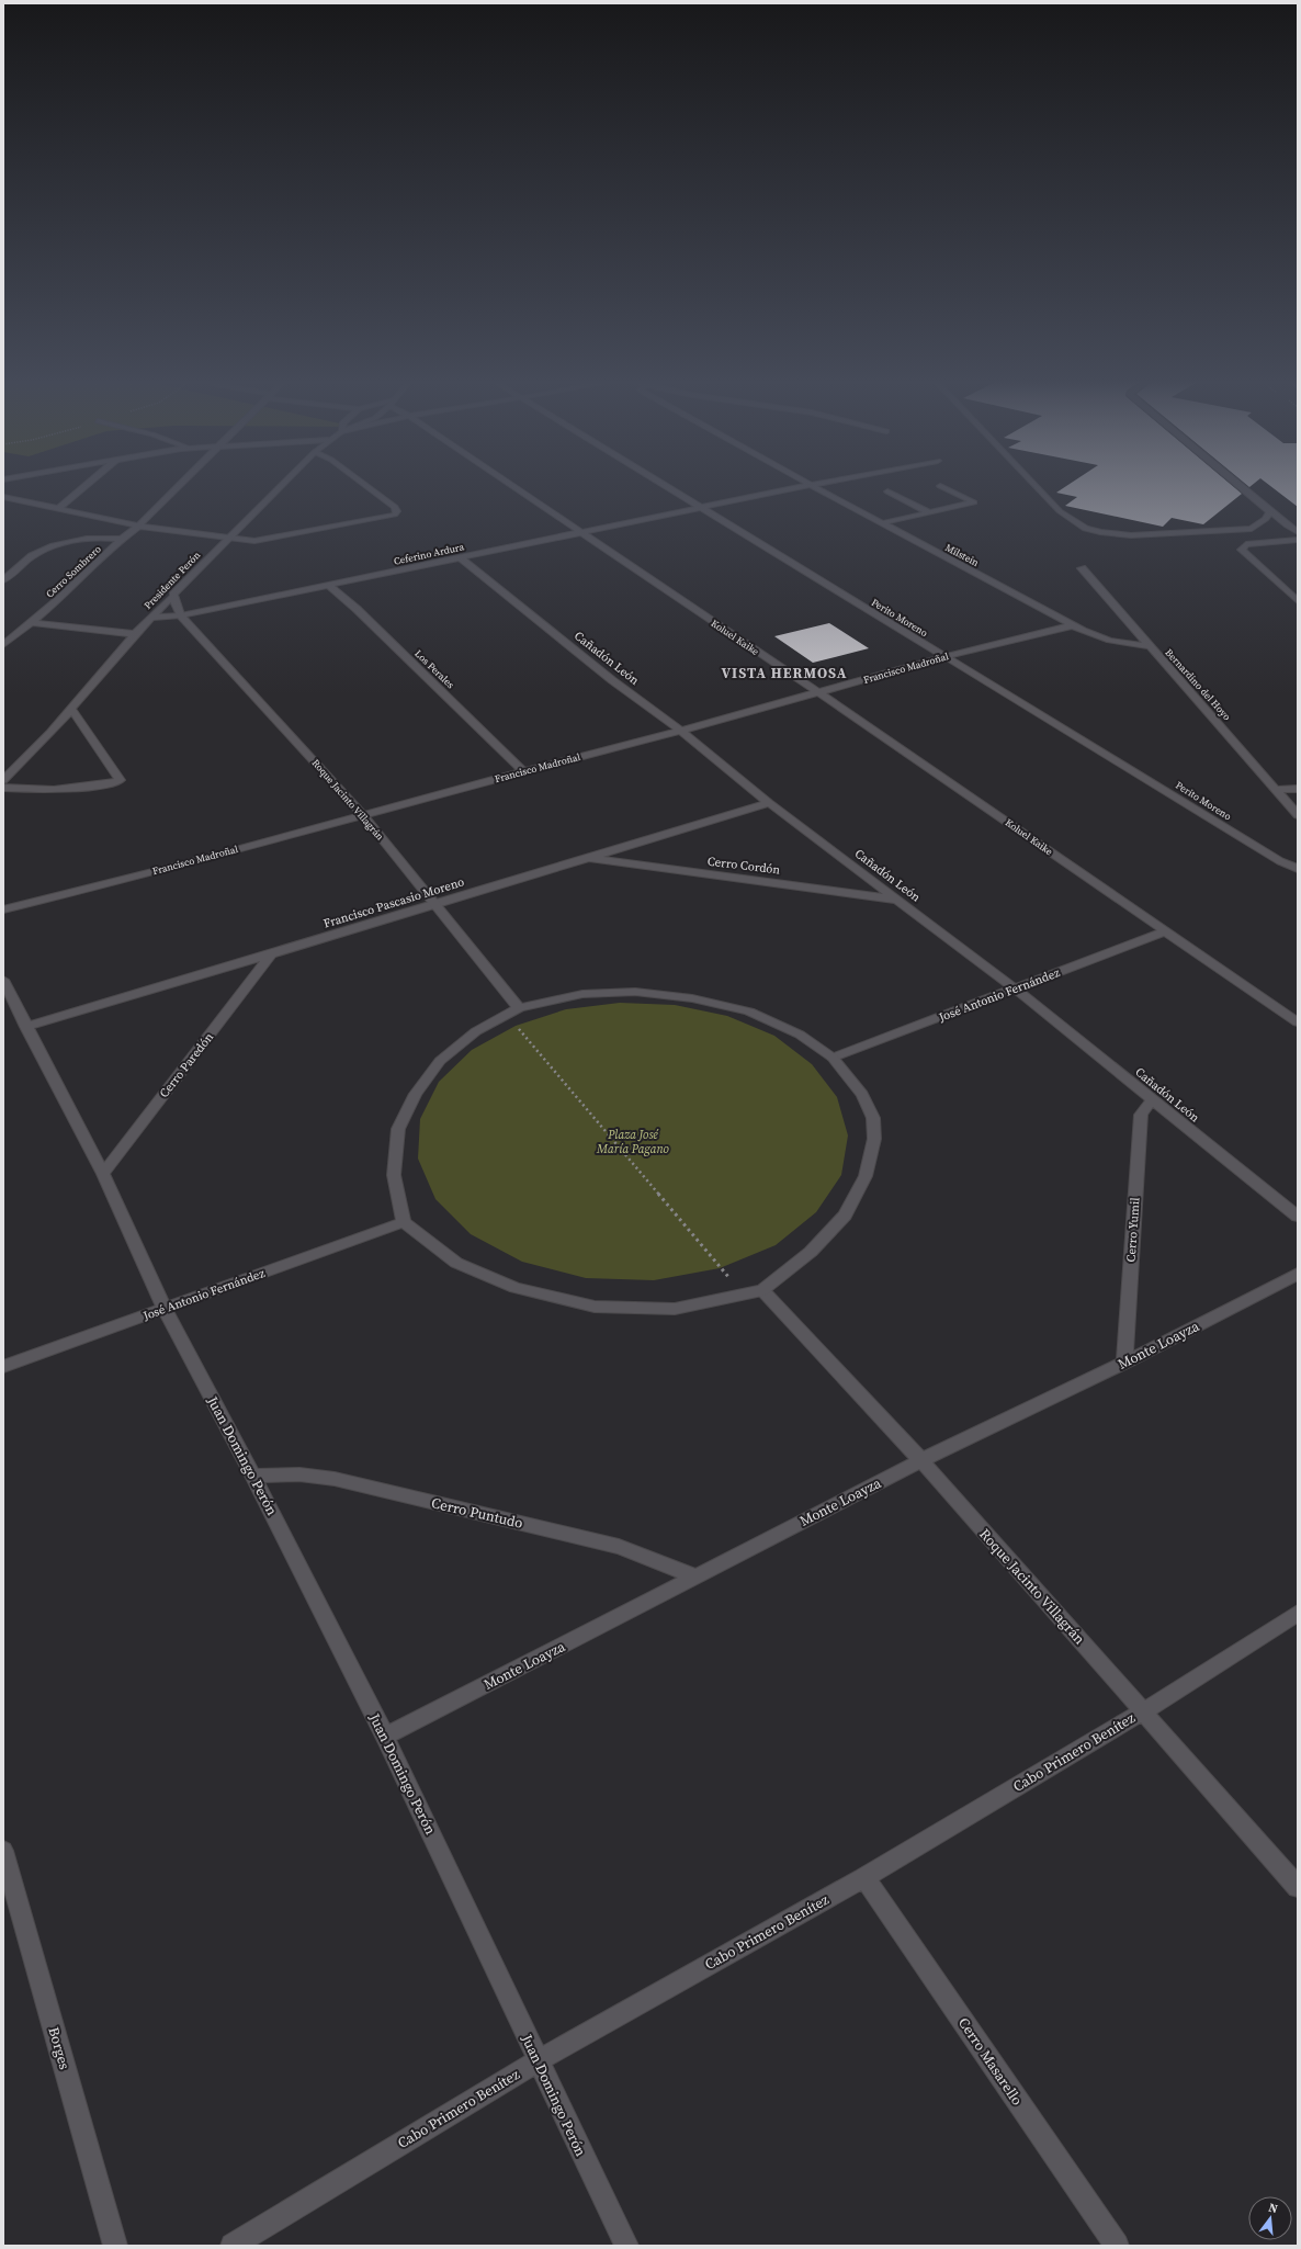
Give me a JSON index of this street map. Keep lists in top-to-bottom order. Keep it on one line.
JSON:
{"streets":{"street":["Ceferino Ardura","Milstein","Cerro Sombrero","Presidente Perón","Perito Moreno","Koluel Kaike","Cañadón León","Francisco Madroñal","Los Perales","Bernardino del Hoyo","Roque Jacinto Villagrán","Cerro Cordón","Francisco Pascasio Moreno","José Antonio Fernández","Cerro Paredón","Cerro Yumil","Monte Loayza","Juan Domingo Perón","Cerro Puntudo","Cabo Primero Benítez","Borges","Cerro Masarello"]},"crossings":[["Ceferino Ardura","Milstein"],["Ceferino Ardura","Presidente Perón"],["Ceferino Ardura","Perito Moreno"],["Ceferino Ardura","Koluel Kaike"],["Ceferino Ardura","Cañadón León"],["Ceferino Ardura","Los Perales"],["Ceferino Ardura","Roque Jacinto Villagrán"],["Milstein","Francisco Madroñal"],["Milstein","Bernardino del Hoyo"],["Presidente Perón","Roque Jacinto Villagrán"],["Perito Moreno","Francisco Madroñal"],["Koluel Kaike","Francisco Madroñal"],["Koluel Kaike","José Antonio Fernández"],["Cañadón León","Francisco Madroñal"],["Cañadón León","Cerro Cordón"],["Cañadón León","Francisco Pascasio Moreno"],["Cañadón León","José Antonio Fernández"],["Cañadón León","Cerro Yumil"],["Francisco Madroñal","Los Perales"],["Francisco Madroñal","Roque Jacinto Villagrán"],["Roque Jacinto Villagrán","Francisco Pascasio Moreno"],["Roque Jacinto Villagrán","Monte Loayza"],["Roque Jacinto Villagrán","Cabo Primero Benítez"],["Cerro Cordón","Francisco Pascasio Moreno"],["Francisco Pascasio Moreno","Cerro Paredón"],["Francisco Pascasio Moreno","Juan Domingo Perón"],["José Antonio Fernández","Juan Domingo Perón"],["Cerro Paredón","Juan Domingo Perón"],["Cerro Yumil","Monte Loayza"],["Monte Loayza","Juan Domingo Perón"],["Monte Loayza","Cerro Puntudo"],["Juan Domingo Perón","Cerro Puntudo"],["Juan Domingo Perón","Cabo Primero Benítez"],["Cabo Primero Benítez","Cerro Masarello"]],"districts":["VISTA HERMOSA"],"parks":["Plaza José María Pagano"],"north":"top"}
